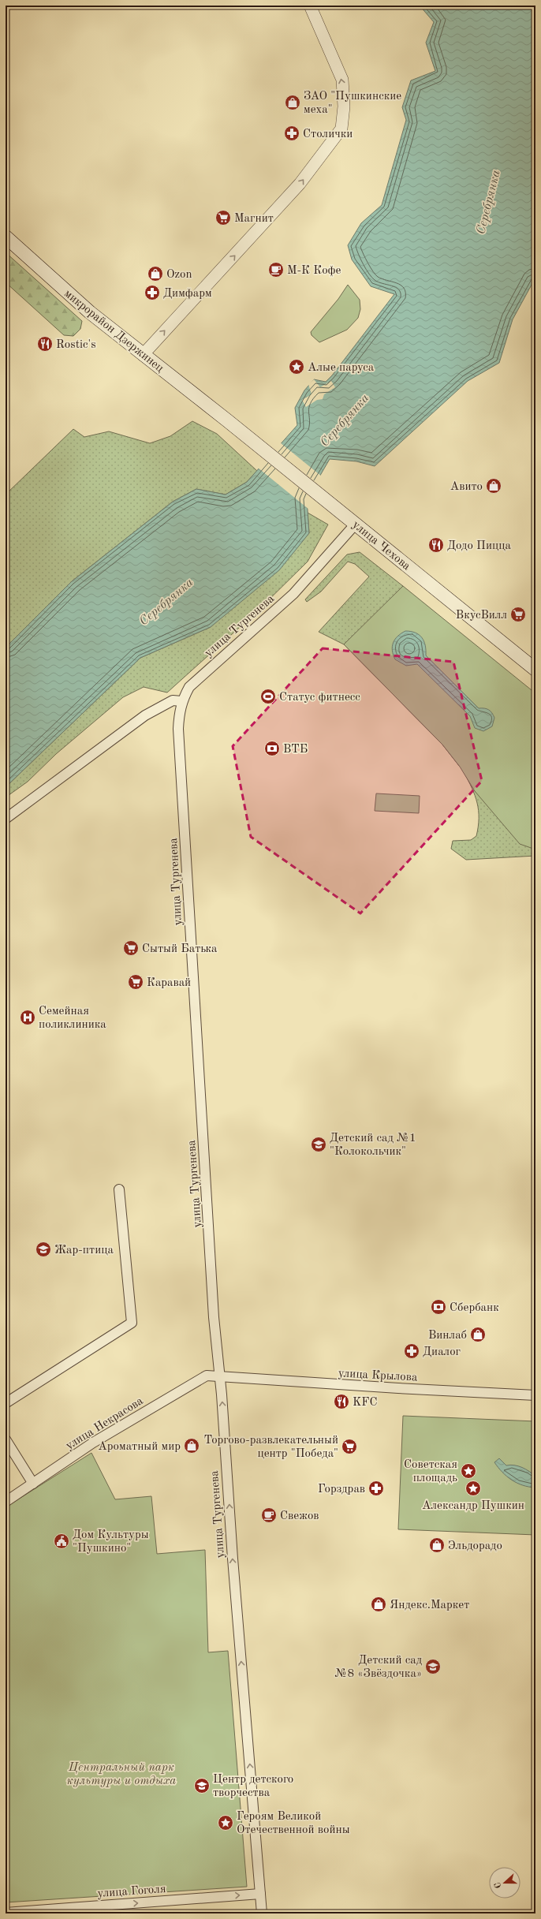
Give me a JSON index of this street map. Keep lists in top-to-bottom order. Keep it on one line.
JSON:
{"streets":{"main road":["микрорайон Дзержинец","улица Чехова"],"street":["улица Тургенева","улица Крылова","улица Некрасова","улица Гоголя"]},"crossings":[["микрорайон Дзержинец","улица Чехова"],["улица Чехова","улица Тургенева"],["улица Тургенева","улица Крылова"],["улица Тургенева","улица Некрасова"],["улица Тургенева","улица Гоголя"],["улица Крылова","улица Некрасова"]],"one_way":["улица Тургенева","улица Гоголя"],"water":["Серебрянка"],"parks":["Центральный парк культуры и отдыха"],"places":{"shop":["ЗАО \"Пушкинские меха\"","Ozon","Авито","Винлаб","Ароматный мир","Эльдорадо","Яндекс.Маркет"],"pharmacy":["Столички","Димфарм","Диалог","Горздрав"],"supermarket":["Магнит","ВкусВилл","Сытый Батька","Каравай","Торгово-развлекательный центр \"Победа\""],"cafe":["М-К Кофе","Свежов"],"restaurant":["Rostic's","Додо Пицца","KFC"],"place":["Алые паруса","Советская площадь","Александр Пушкин","Героям Великой Отечественной войны"],"sports":["Статус фитнесс"],"bank":["ВТБ","Сбербанк"],"hospital":["Семейная поликлиника"],"school or university":["Детский сад №1 \"Колокольчик\"","Жар-птица","Детский сад №8 «Звёздочка»","Центр детского творчества"],"public building":["Дом Культуры \"Пушкино\""]},"north":"left"}
